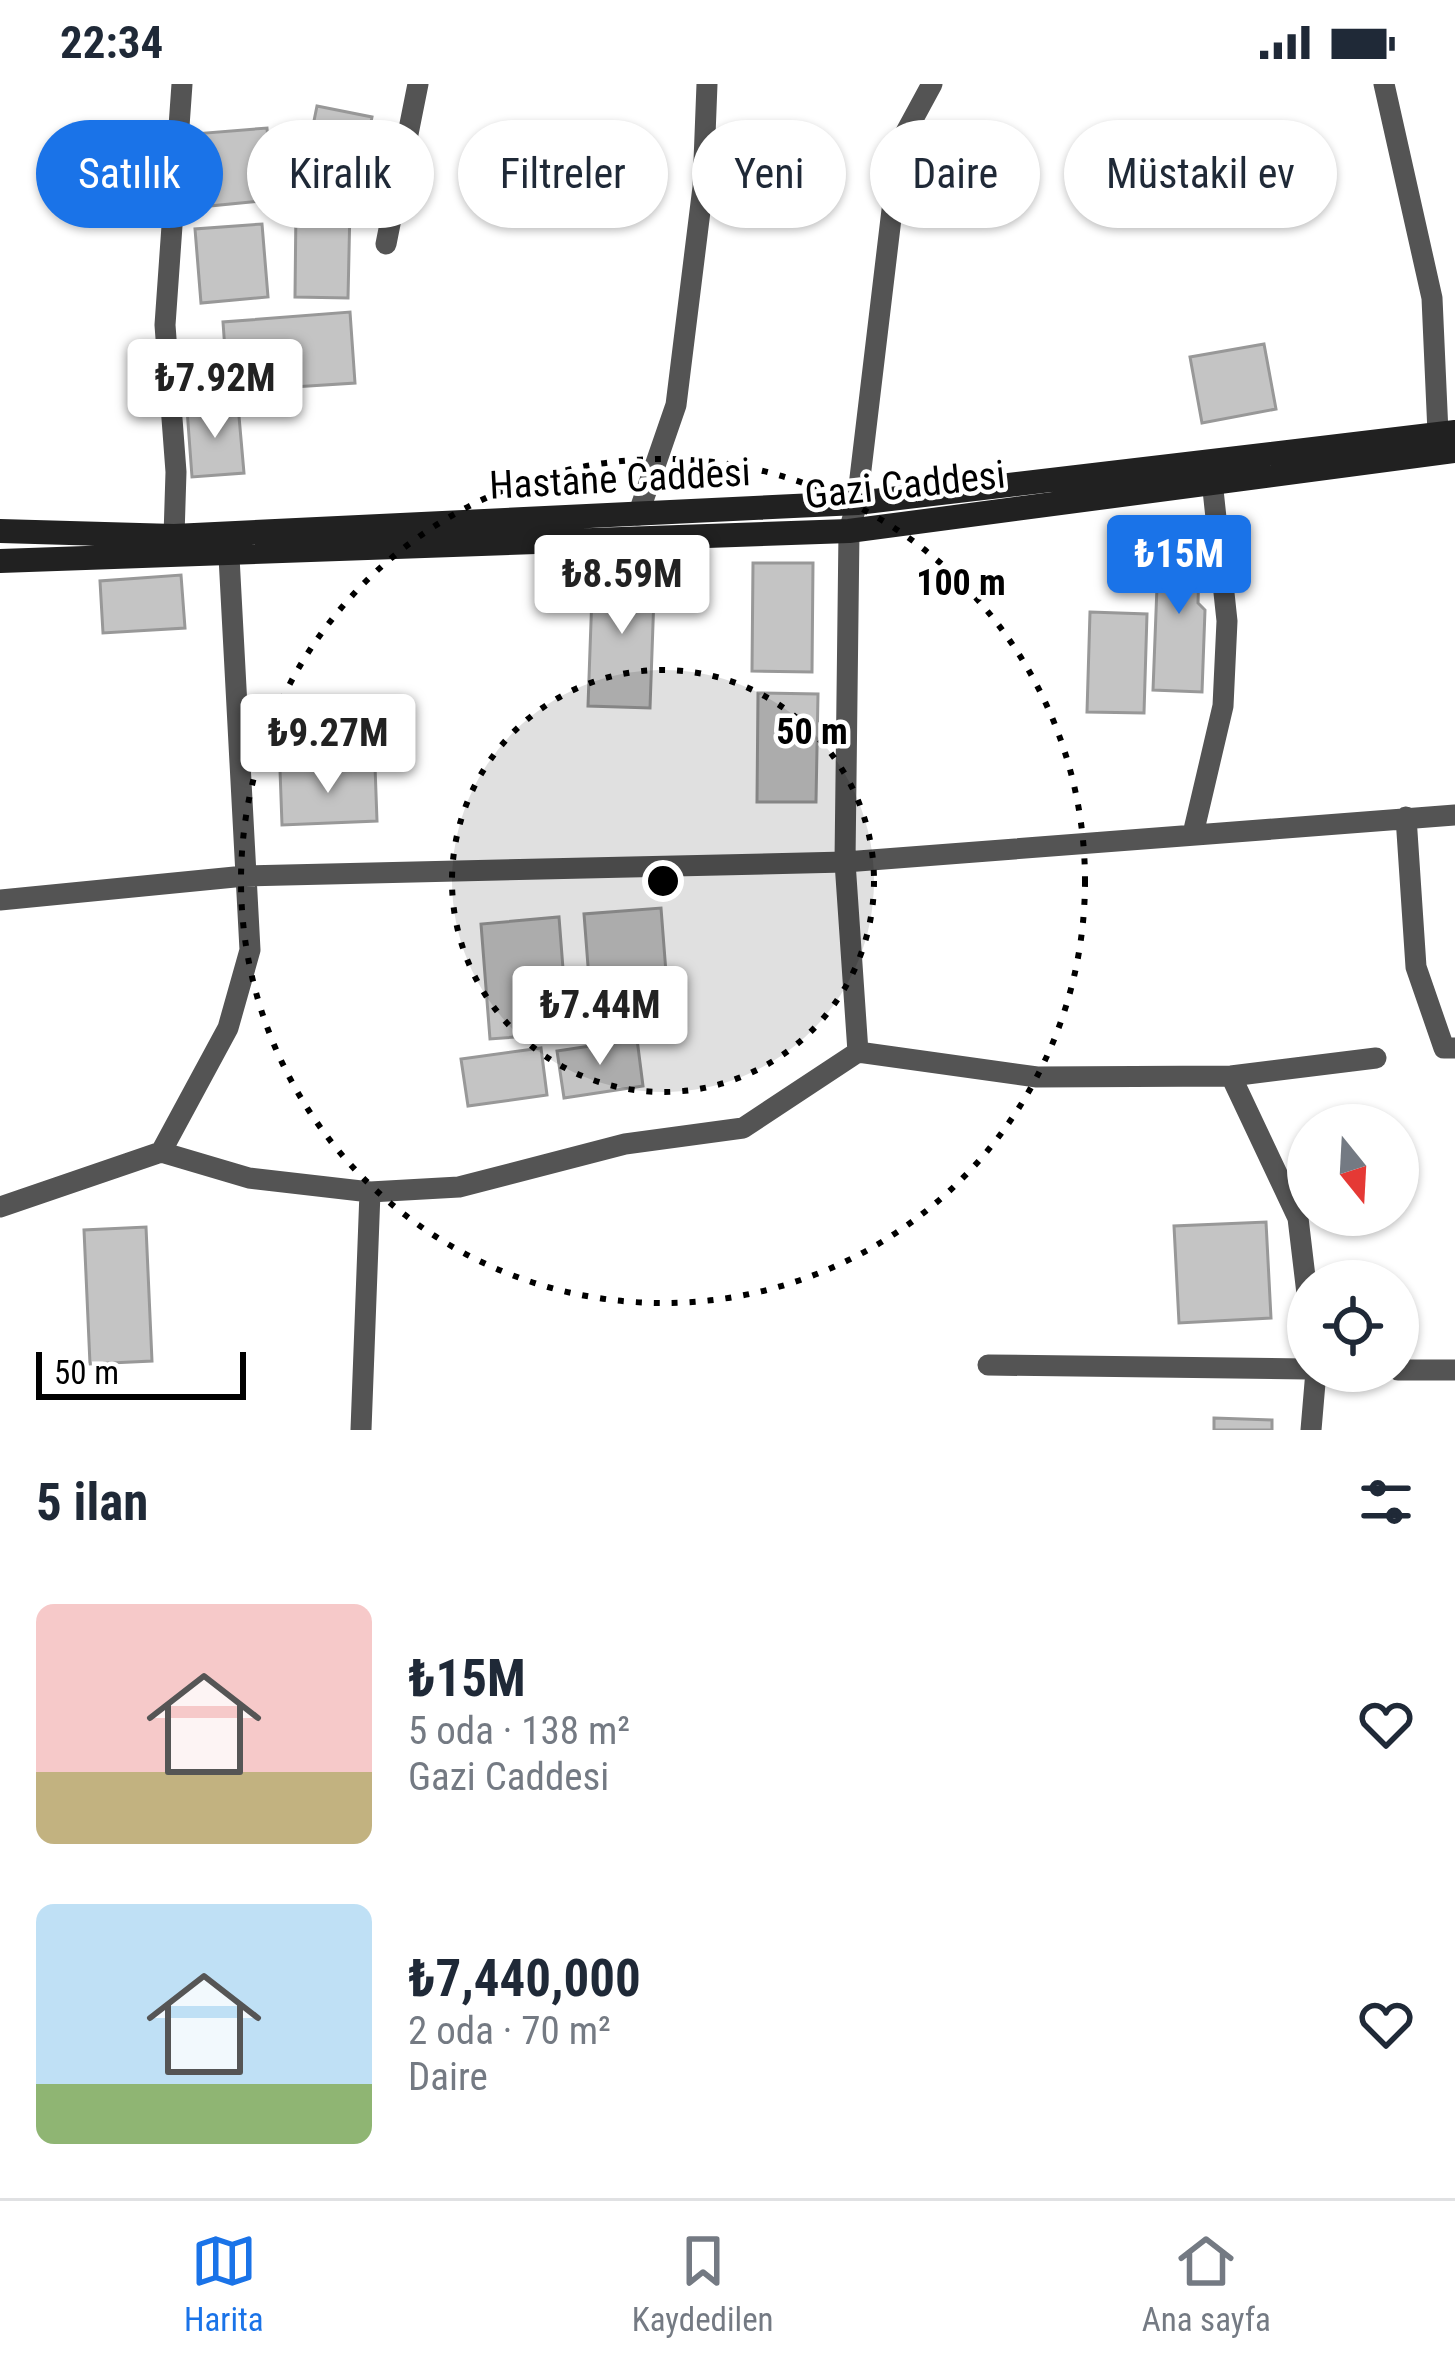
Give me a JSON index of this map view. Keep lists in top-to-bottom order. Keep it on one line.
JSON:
{"streets":{"main road":["Hastane Caddesi","Gazi Caddesi"]},"crossings":[["Hastane Caddesi","Gazi Caddesi"]],"scale_bar":"50 m","north":"bottom","page":{"status":"22:34","chip":["Satılık","Kiralık","Filtreler","Yeni","Daire","Müstakil ev"],"price":["₺7.92M","₺15M","₺8.59M","₺9.27M","₺7.44M"],"scale":"50 m","heading":"5 ilan","list":[{"name":"₺15M","note":"5 oda · 138 m² · Gazi Caddesi"},{"name":"₺7,440,000","note":"2 oda · 70 m² · Daire"}],"tabs":["Harita","Kaydedilen","Ana sayfa"]},"rings":["100 m","50 m"]}
